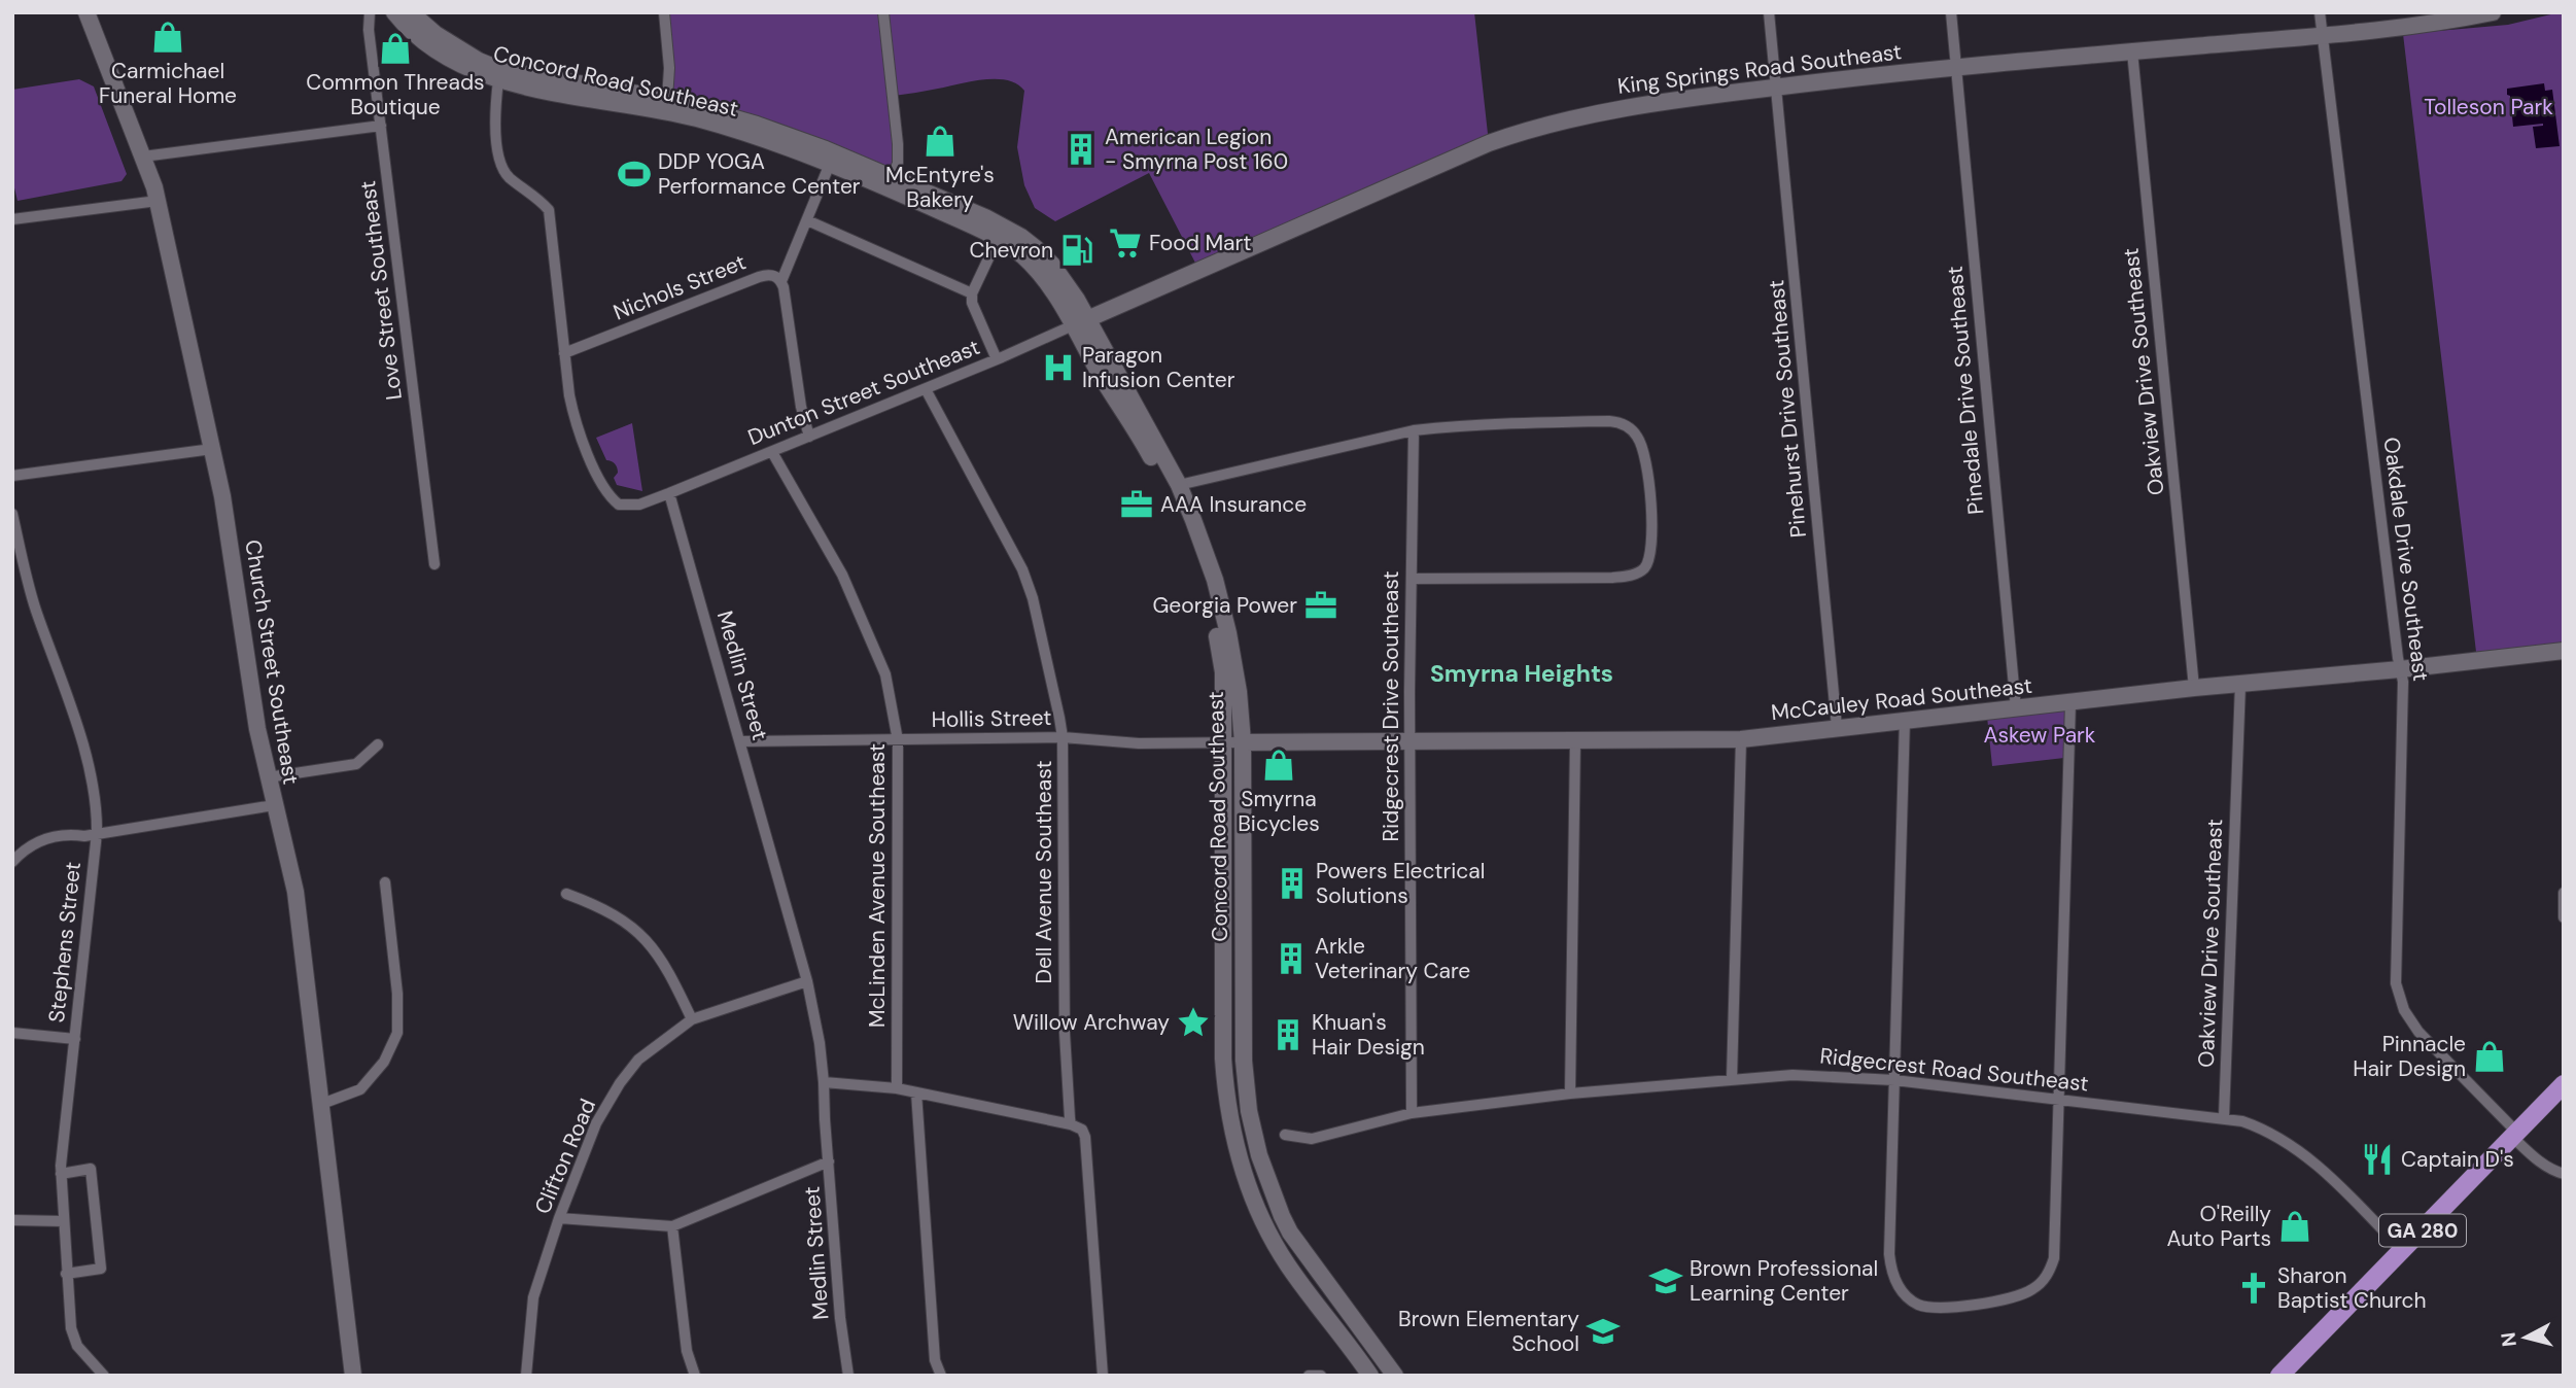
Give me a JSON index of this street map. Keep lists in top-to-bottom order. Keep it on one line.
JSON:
{"streets":{"main road":["GA 280"],"street":["King Springs Road Southeast","Concord Road Southeast","Nichols Street","Love Street Southeast","Oakview Drive Southeast","Pinedale Drive Southeast","Dunton Street Southeast","Pinehurst Drive Southeast","Oakdale Drive Southeast","Church Street Southeast","Medlin Street","McCauley Road Southeast","Ridgecrest Drive Southeast","Hollis Street","Dell Avenue Southeast","McLinden Avenue Southeast","Stephens Street","Ridgecrest Road Southeast","Clifton Road"]},"crossings":[["King Springs Road Southeast","Concord Road Southeast"],["King Springs Road Southeast","Oakview Drive Southeast"],["King Springs Road Southeast","Pinedale Drive Southeast"],["King Springs Road Southeast","Dunton Street Southeast"],["King Springs Road Southeast","Pinehurst Drive Southeast"],["King Springs Road Southeast","Oakdale Drive Southeast"],["Concord Road Southeast","Dunton Street Southeast"],["Concord Road Southeast","McCauley Road Southeast"],["Concord Road Southeast","Hollis Street"],["Oakview Drive Southeast","McCauley Road Southeast"],["Oakview Drive Southeast","Ridgecrest Road Southeast"],["Pinedale Drive Southeast","McCauley Road Southeast"],["Dunton Street Southeast","Medlin Street"],["Dunton Street Southeast","Dell Avenue Southeast"],["Dunton Street Southeast","McLinden Avenue Southeast"],["Pinehurst Drive Southeast","McCauley Road Southeast"],["Oakdale Drive Southeast","McCauley Road Southeast"],["Oakdale Drive Southeast","GA 280"],["Medlin Street","Hollis Street"],["Medlin Street","Clifton Road"],["McCauley Road Southeast","Ridgecrest Drive Southeast"],["McCauley Road Southeast","Hollis Street"],["Ridgecrest Drive Southeast","Ridgecrest Road Southeast"],["Hollis Street","Dell Avenue Southeast"],["Hollis Street","McLinden Avenue Southeast"],["Ridgecrest Road Southeast","GA 280"]],"districts":["Smyrna Heights"],"parks":["Tolleson Park","Askew Park"],"places":{"shop":["Carmichael Funeral Home","Common Threads Boutique","McEntyre's Bakery","Smyrna Bicycles","Pinnacle Hair Design","O'Reilly Auto Parts"],"building":["American Legion - Smyrna Post 160","Powers Electrical Solutions","Arkle Veterinary Care","Khuan's Hair Design"],"sports":["DDP YOGA Performance Center"],"supermarket":["Food Mart"],"fuel station":["Chevron"],"hospital":["Paragon Infusion Center"],"office":["AAA Insurance","Georgia Power"],"place":["Willow Archway"],"restaurant":["Captain D's"],"school or university":["Brown Professional Learning Center","Brown Elementary School"],"church":["Sharon Baptist Church"]},"north":"left"}
